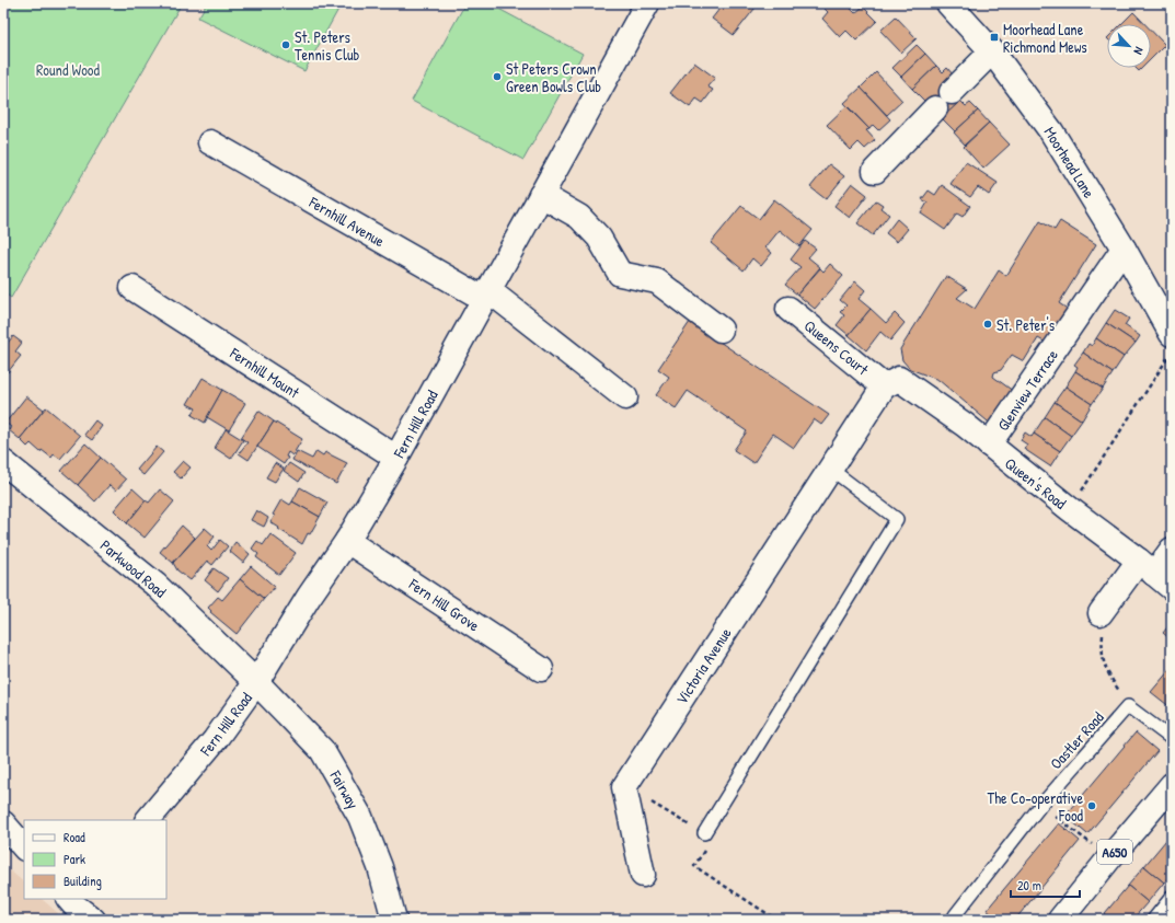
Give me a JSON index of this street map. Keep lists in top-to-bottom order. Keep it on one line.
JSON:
{"streets":{"main road":["Moorhead Lane","Fernhill Avenue","Queens Court","Fernhill Mount","Glenview Terrace","Fern Hill Road","Queen's Road","Parkwood Road","Fern Hill Grove","Victoria Avenue","Fairway","A650"],"lane":["Oastler Road"]},"crossings":[["Moorhead Lane","Glenview Terrace"],["Fernhill Avenue","Fern Hill Road"],["Queens Court","Queen's Road"],["Queens Court","Victoria Avenue"],["Fernhill Mount","Fern Hill Road"],["Glenview Terrace","Queen's Road"],["Fern Hill Road","Parkwood Road"],["Fern Hill Road","Fern Hill Grove"],["Fern Hill Road","Fairway"],["Queen's Road","Victoria Avenue"],["Parkwood Road","Fairway"]],"parks":["Round Wood"],"places":{"transit":["Moorhead Lane Richmond Mews"],"other":["St. Peters Tennis Club","St Peters Crown Green Bowls Club","St. Peter's","The Co-operative Food"]},"legend":["Road","Park","Building"],"scale_bar":"20 m","north":"bottom right"}
